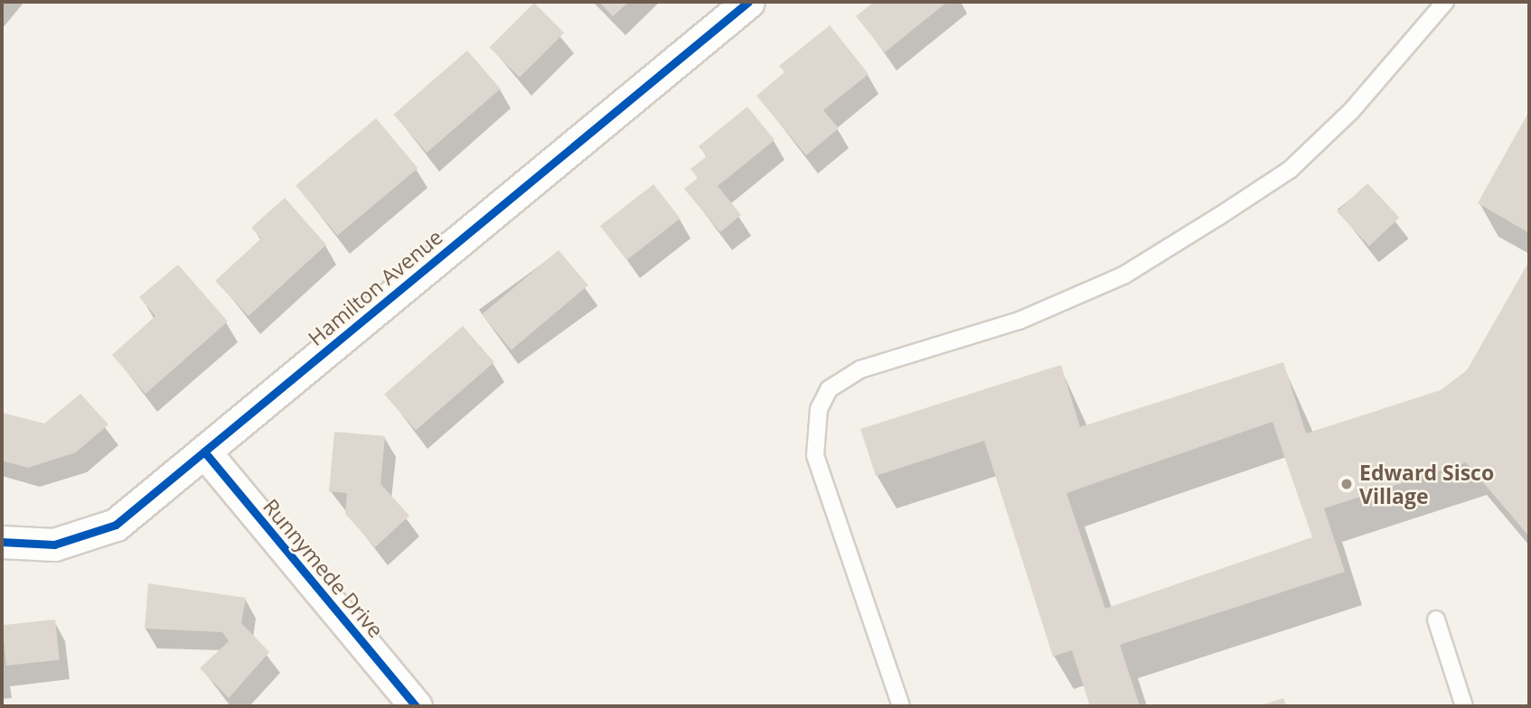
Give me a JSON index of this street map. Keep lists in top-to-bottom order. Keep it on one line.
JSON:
{"streets":{"street":["Hamilton Avenue","Runnymede Drive"]},"crossings":[["Hamilton Avenue","Runnymede Drive"]],"places":["Edward Sisco Village"]}
